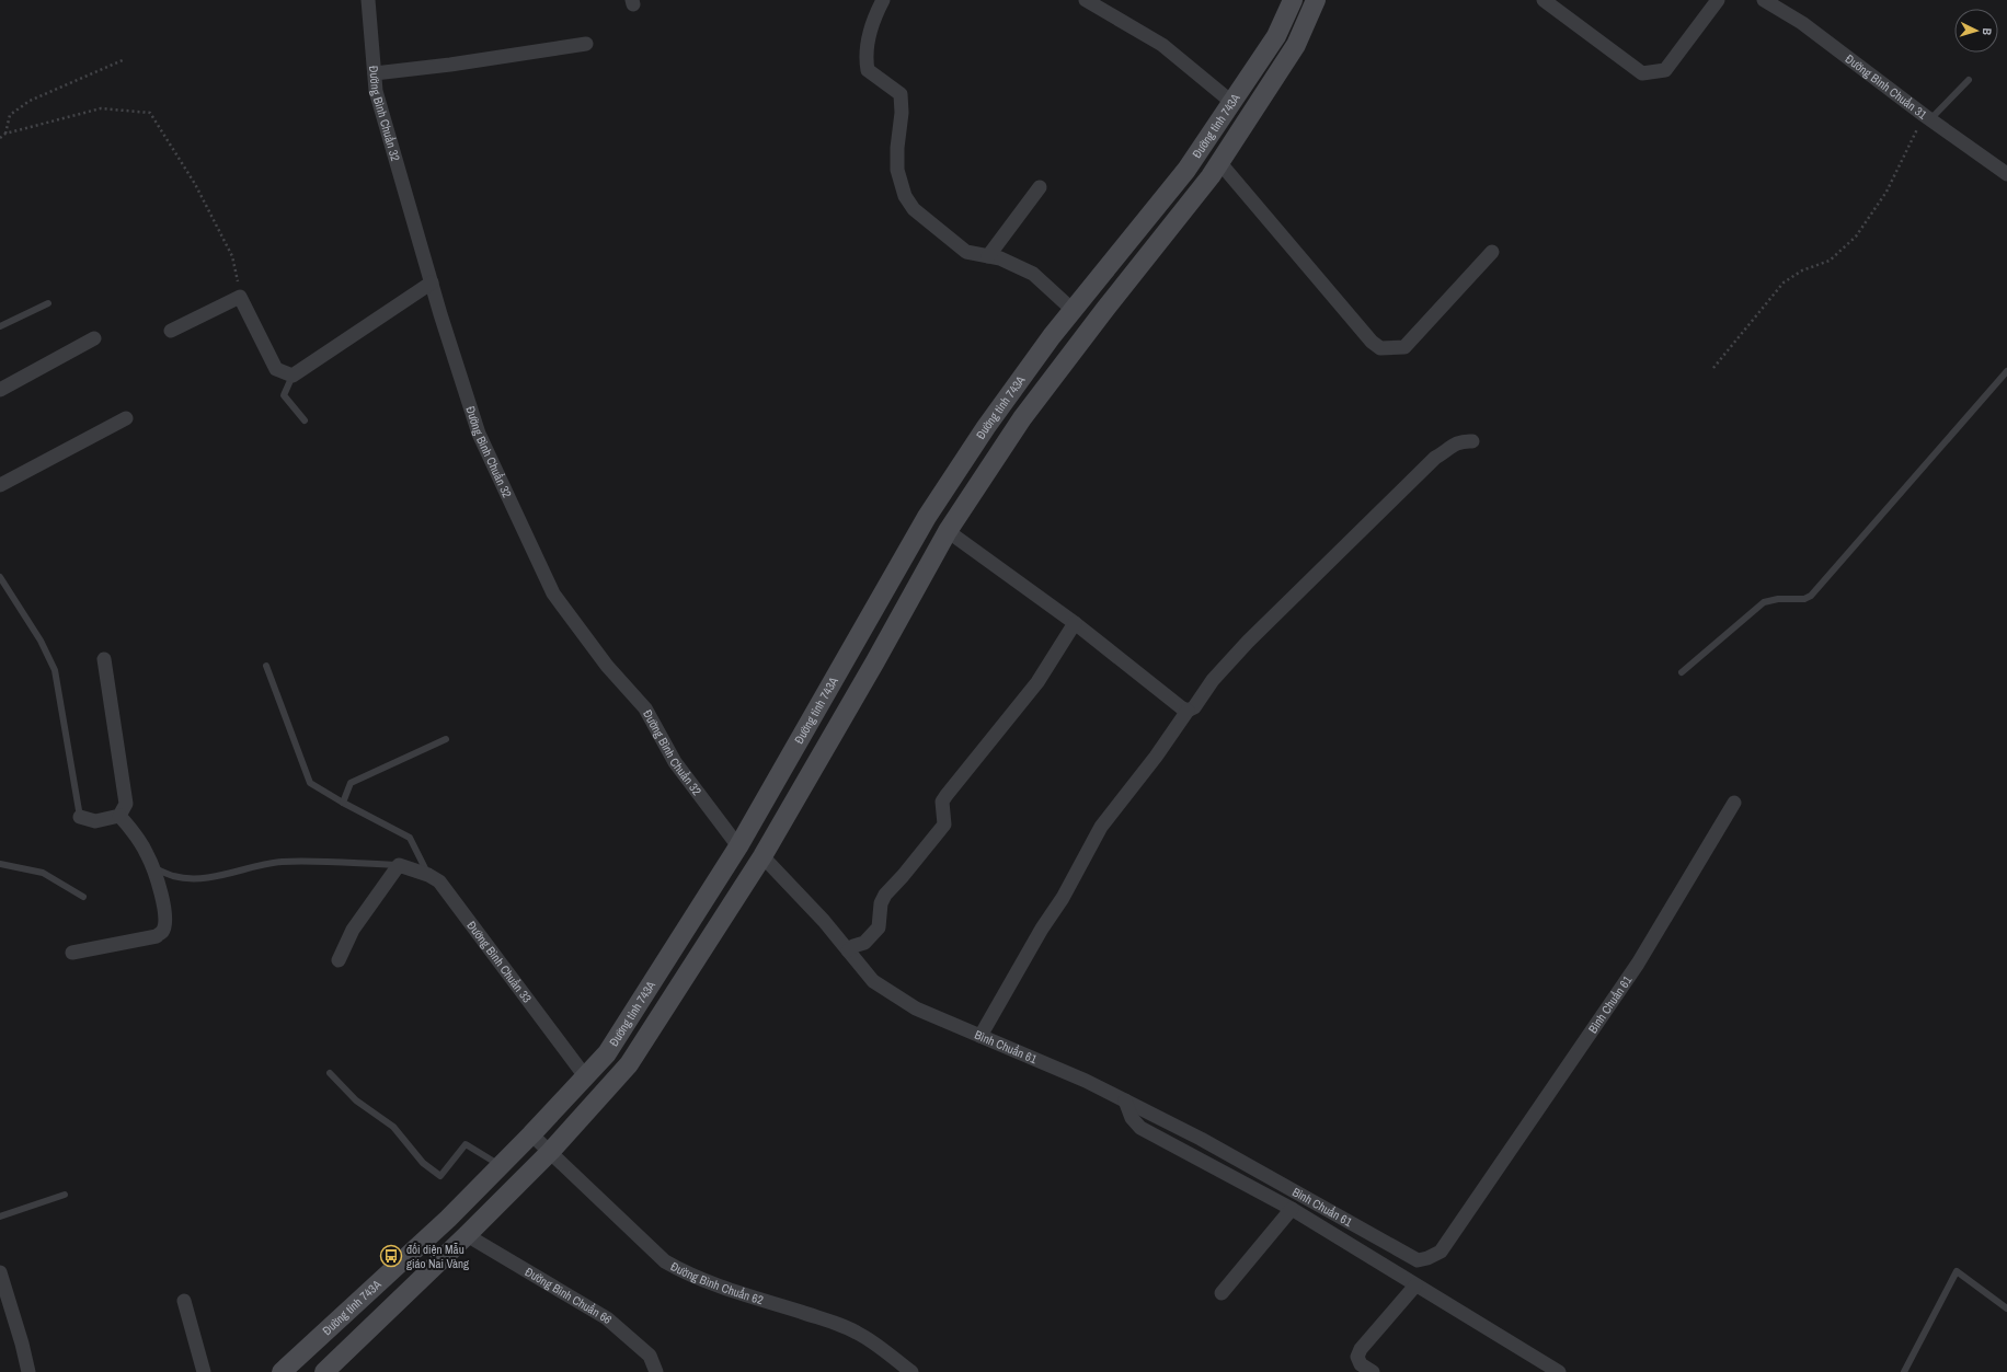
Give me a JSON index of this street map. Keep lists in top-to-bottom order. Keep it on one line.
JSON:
{"streets":{"main road":["Đường tỉnh 743A"],"street":["Đường Bình Chuẩn 31","Đường Bình Chuẩn 32","Đường Bình Chuẩn 33","Bình Chuẩn 61","Đường Bình Chuẩn 62","Đường Bình Chuẩn 66"]},"crossings":[["Đường Bình Chuẩn 32","Đường tỉnh 743A"],["Đường tỉnh 743A","Đường Bình Chuẩn 33"],["Đường tỉnh 743A","Bình Chuẩn 61"],["Đường tỉnh 743A","Đường Bình Chuẩn 62"],["Đường tỉnh 743A","Đường Bình Chuẩn 66"]],"places":{"bus stop":["đối diện Mẫu giáo Nai Vàng"]},"north":"right"}
